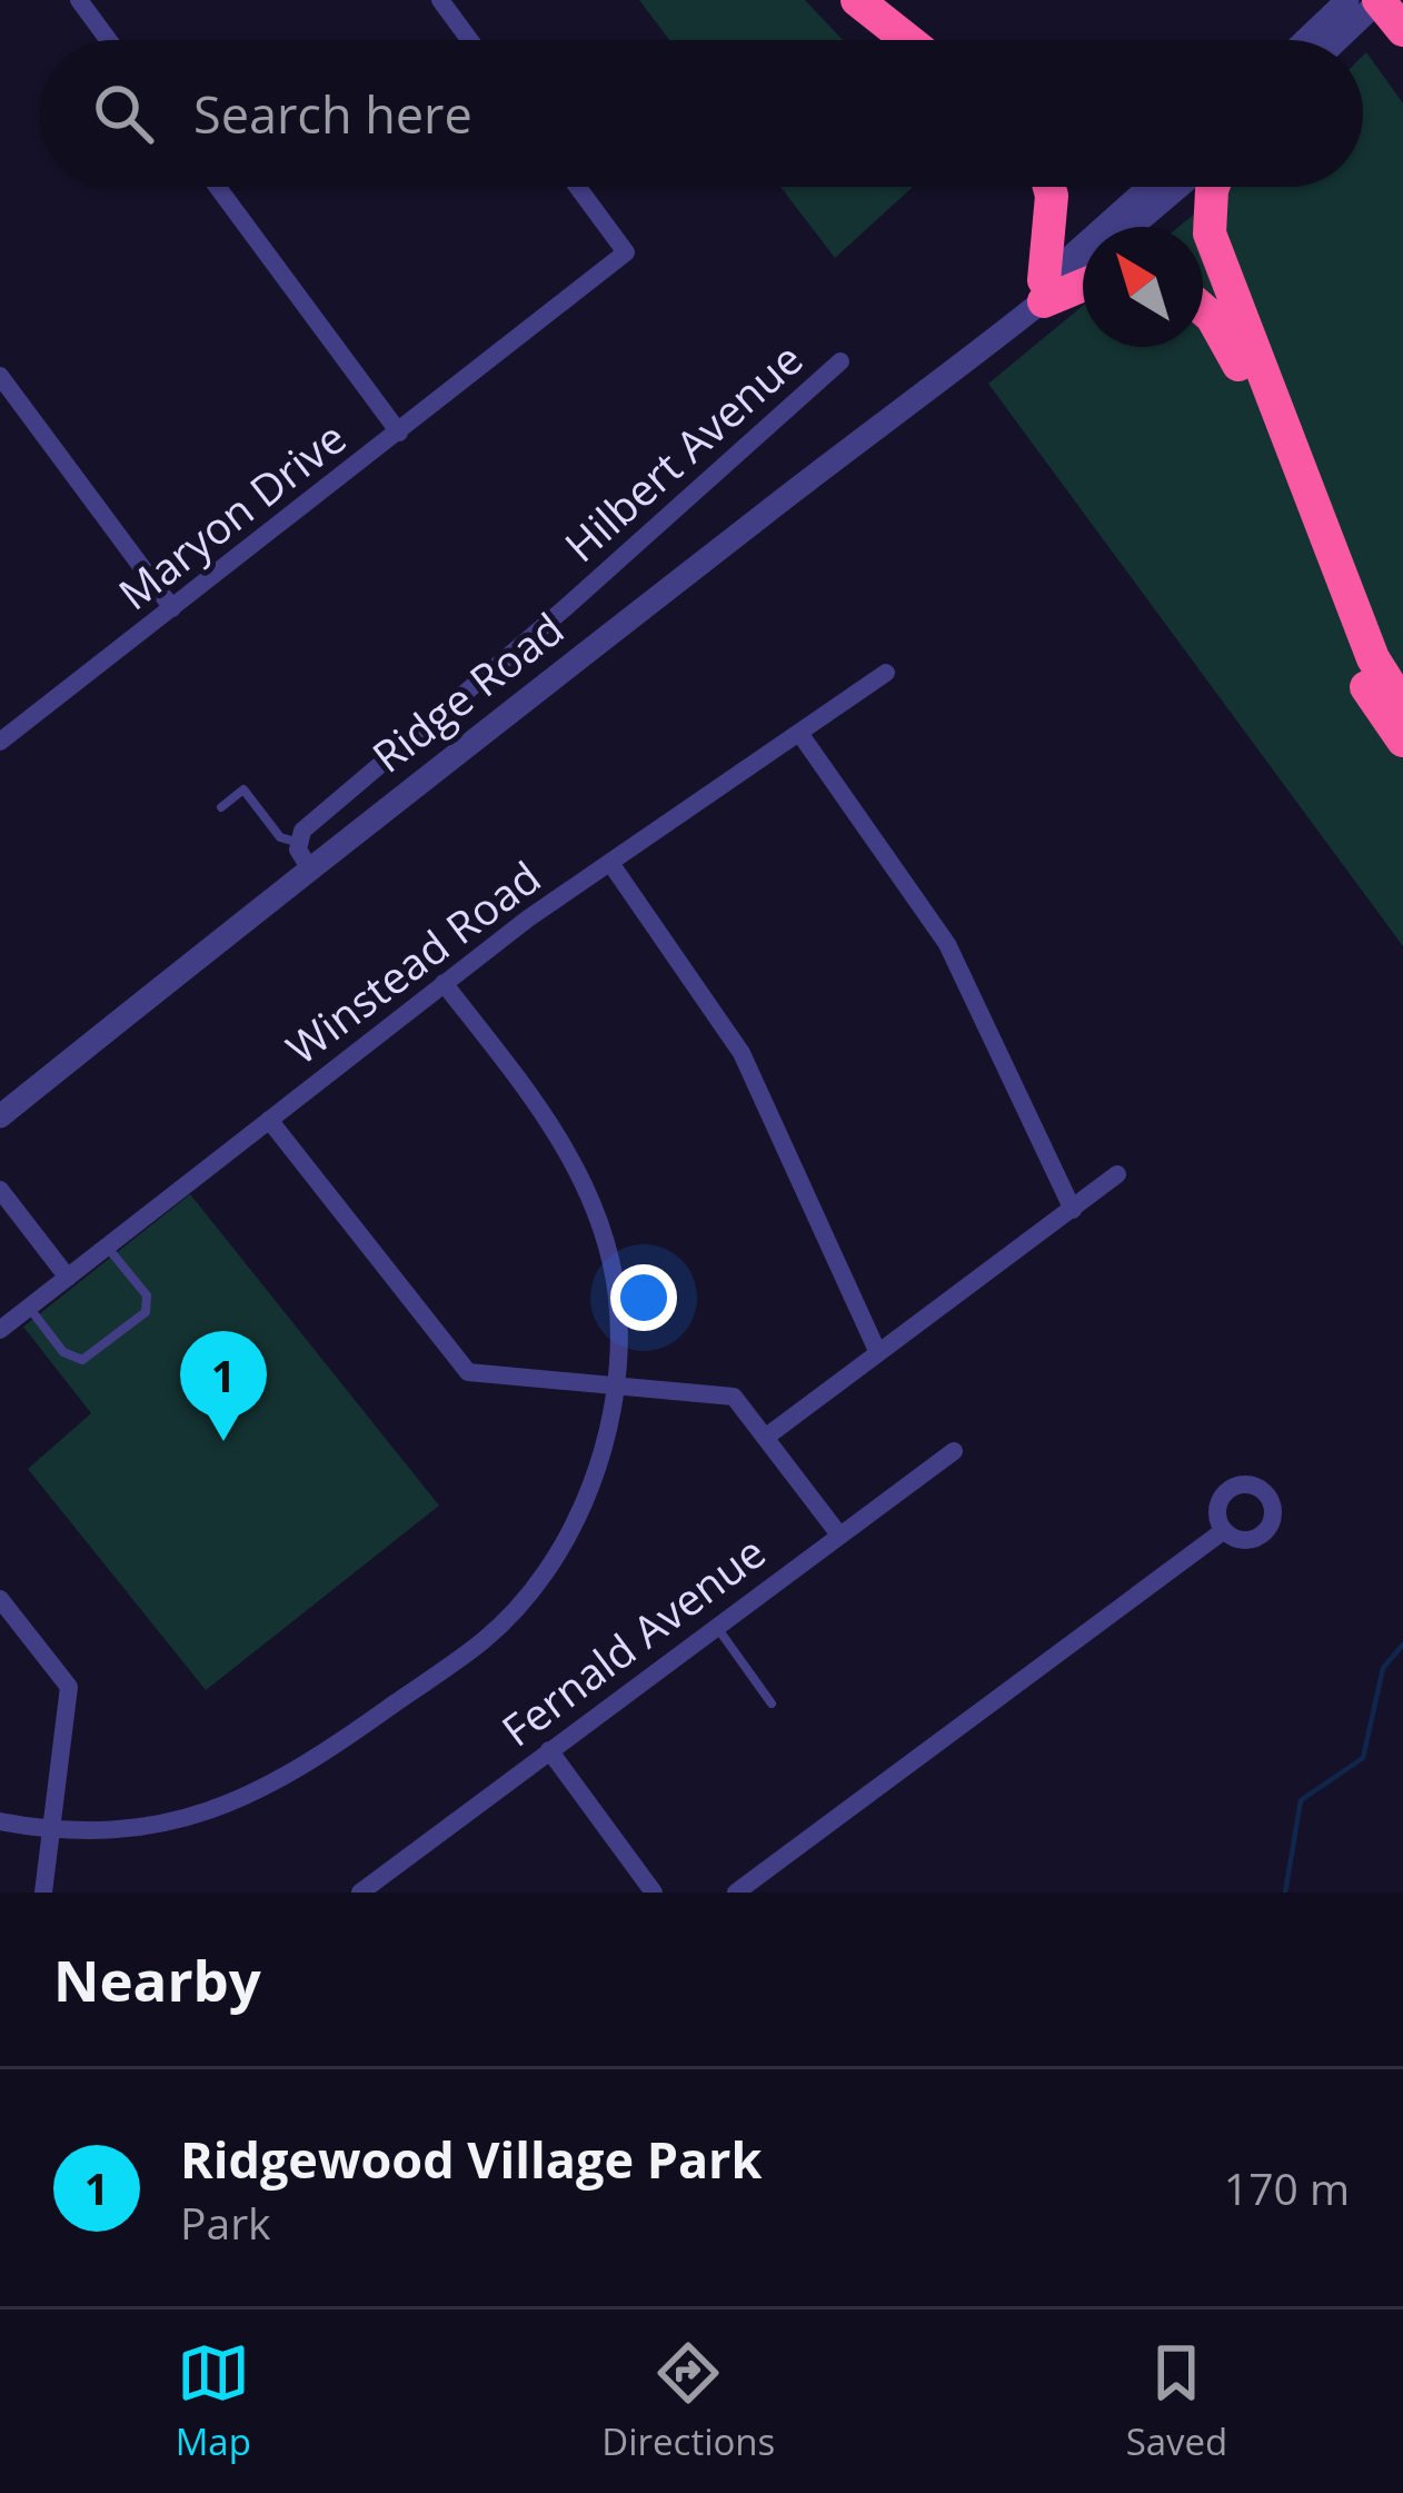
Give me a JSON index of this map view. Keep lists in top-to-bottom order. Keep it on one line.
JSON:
{"streets":{"street":["Hilbert Avenue","Maryon Drive","Ridge Road","Winstead Road","Fernald Avenue"]},"north":"top left","page":{"search":"Search here","pins":"1","heading":"Nearby","list":[{"mark":"1","name":"Ridgewood Village Park","note":"Park","value":"170 m"}],"nav":["Map","Directions","Saved"]}}
